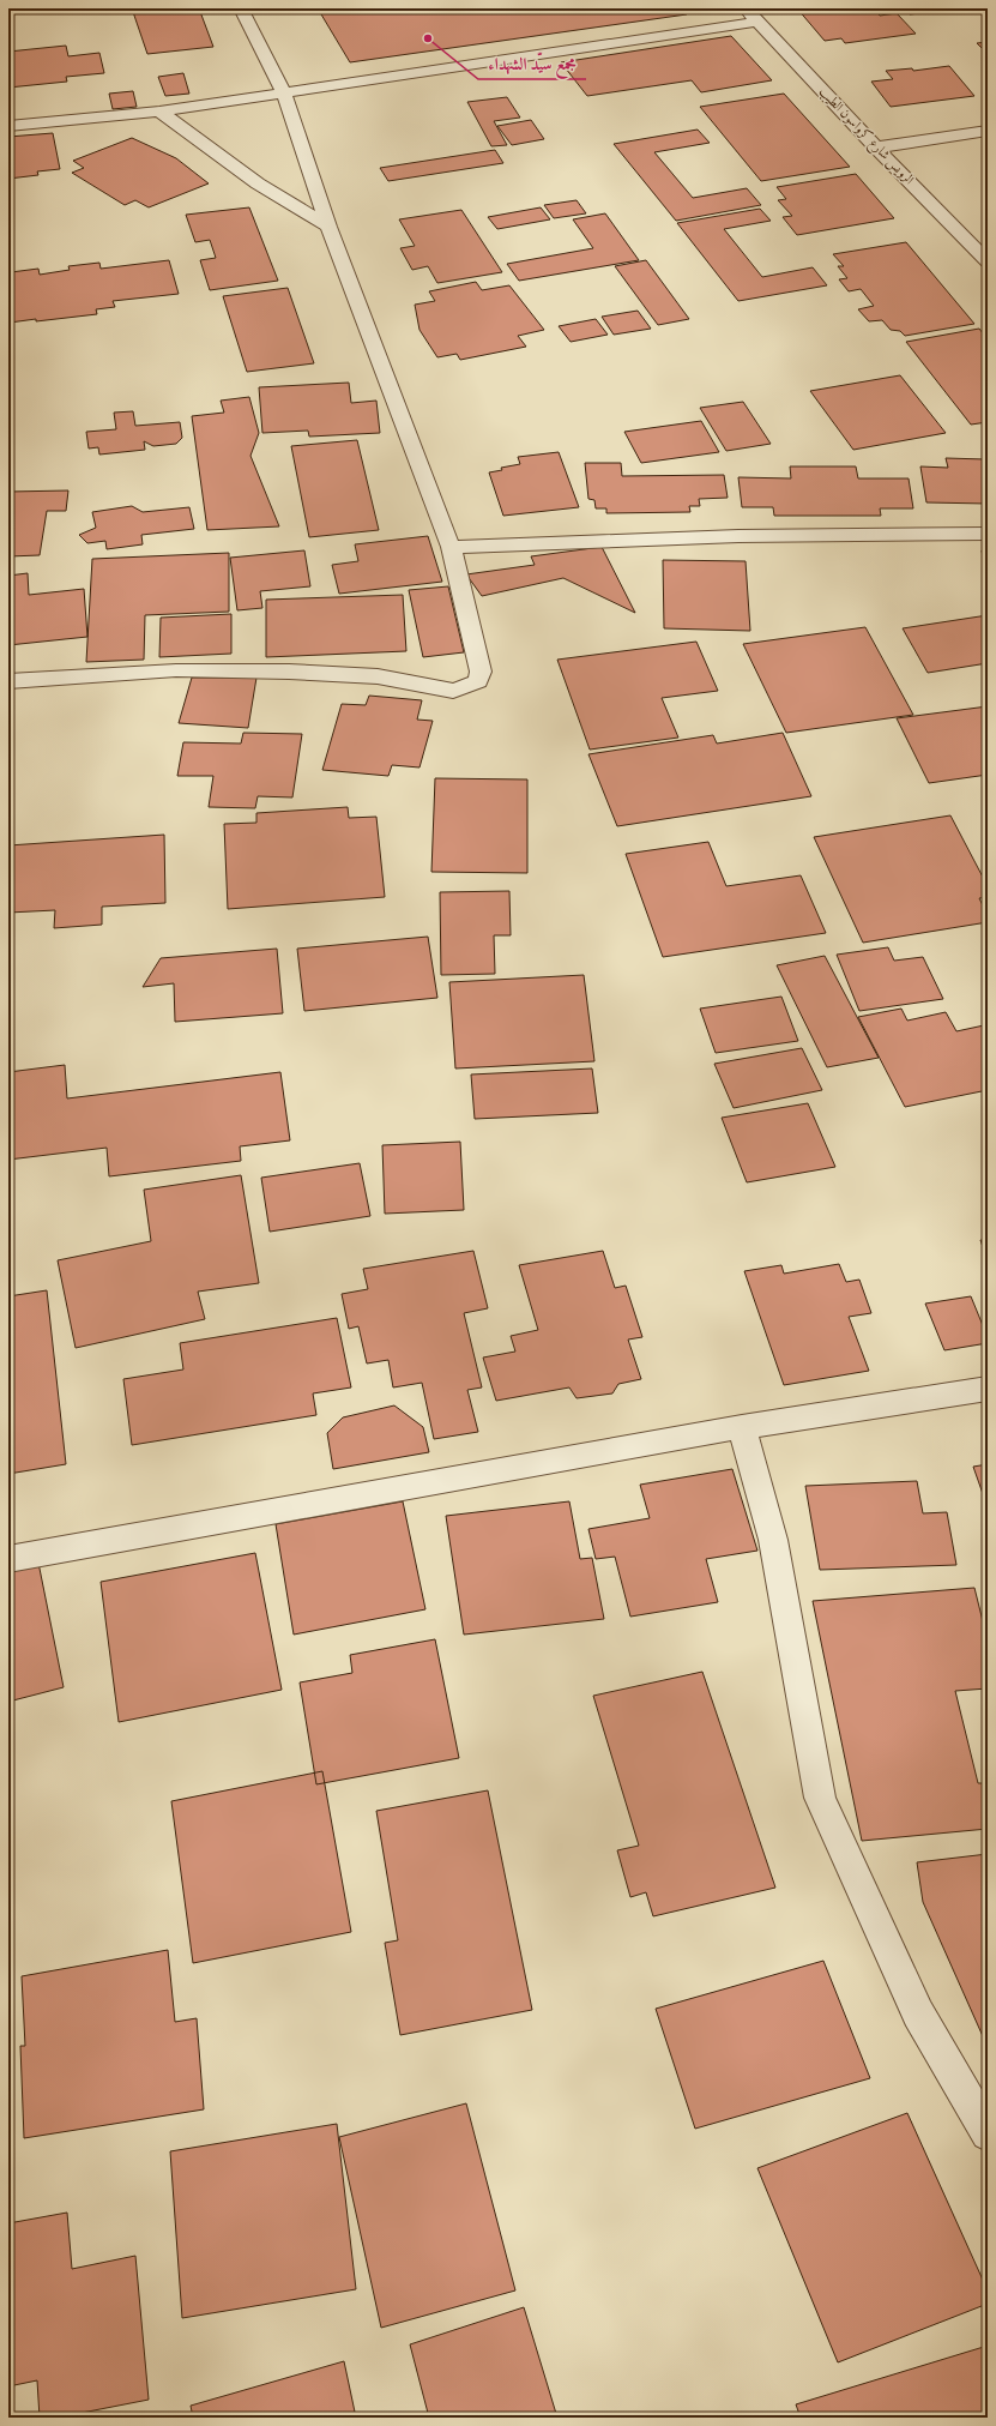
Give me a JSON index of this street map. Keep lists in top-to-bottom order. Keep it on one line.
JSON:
{"streets":{"street":["الرويس شارع كرواسون الطيب"]},"places":["مجمع سيّد الشهداء"]}
